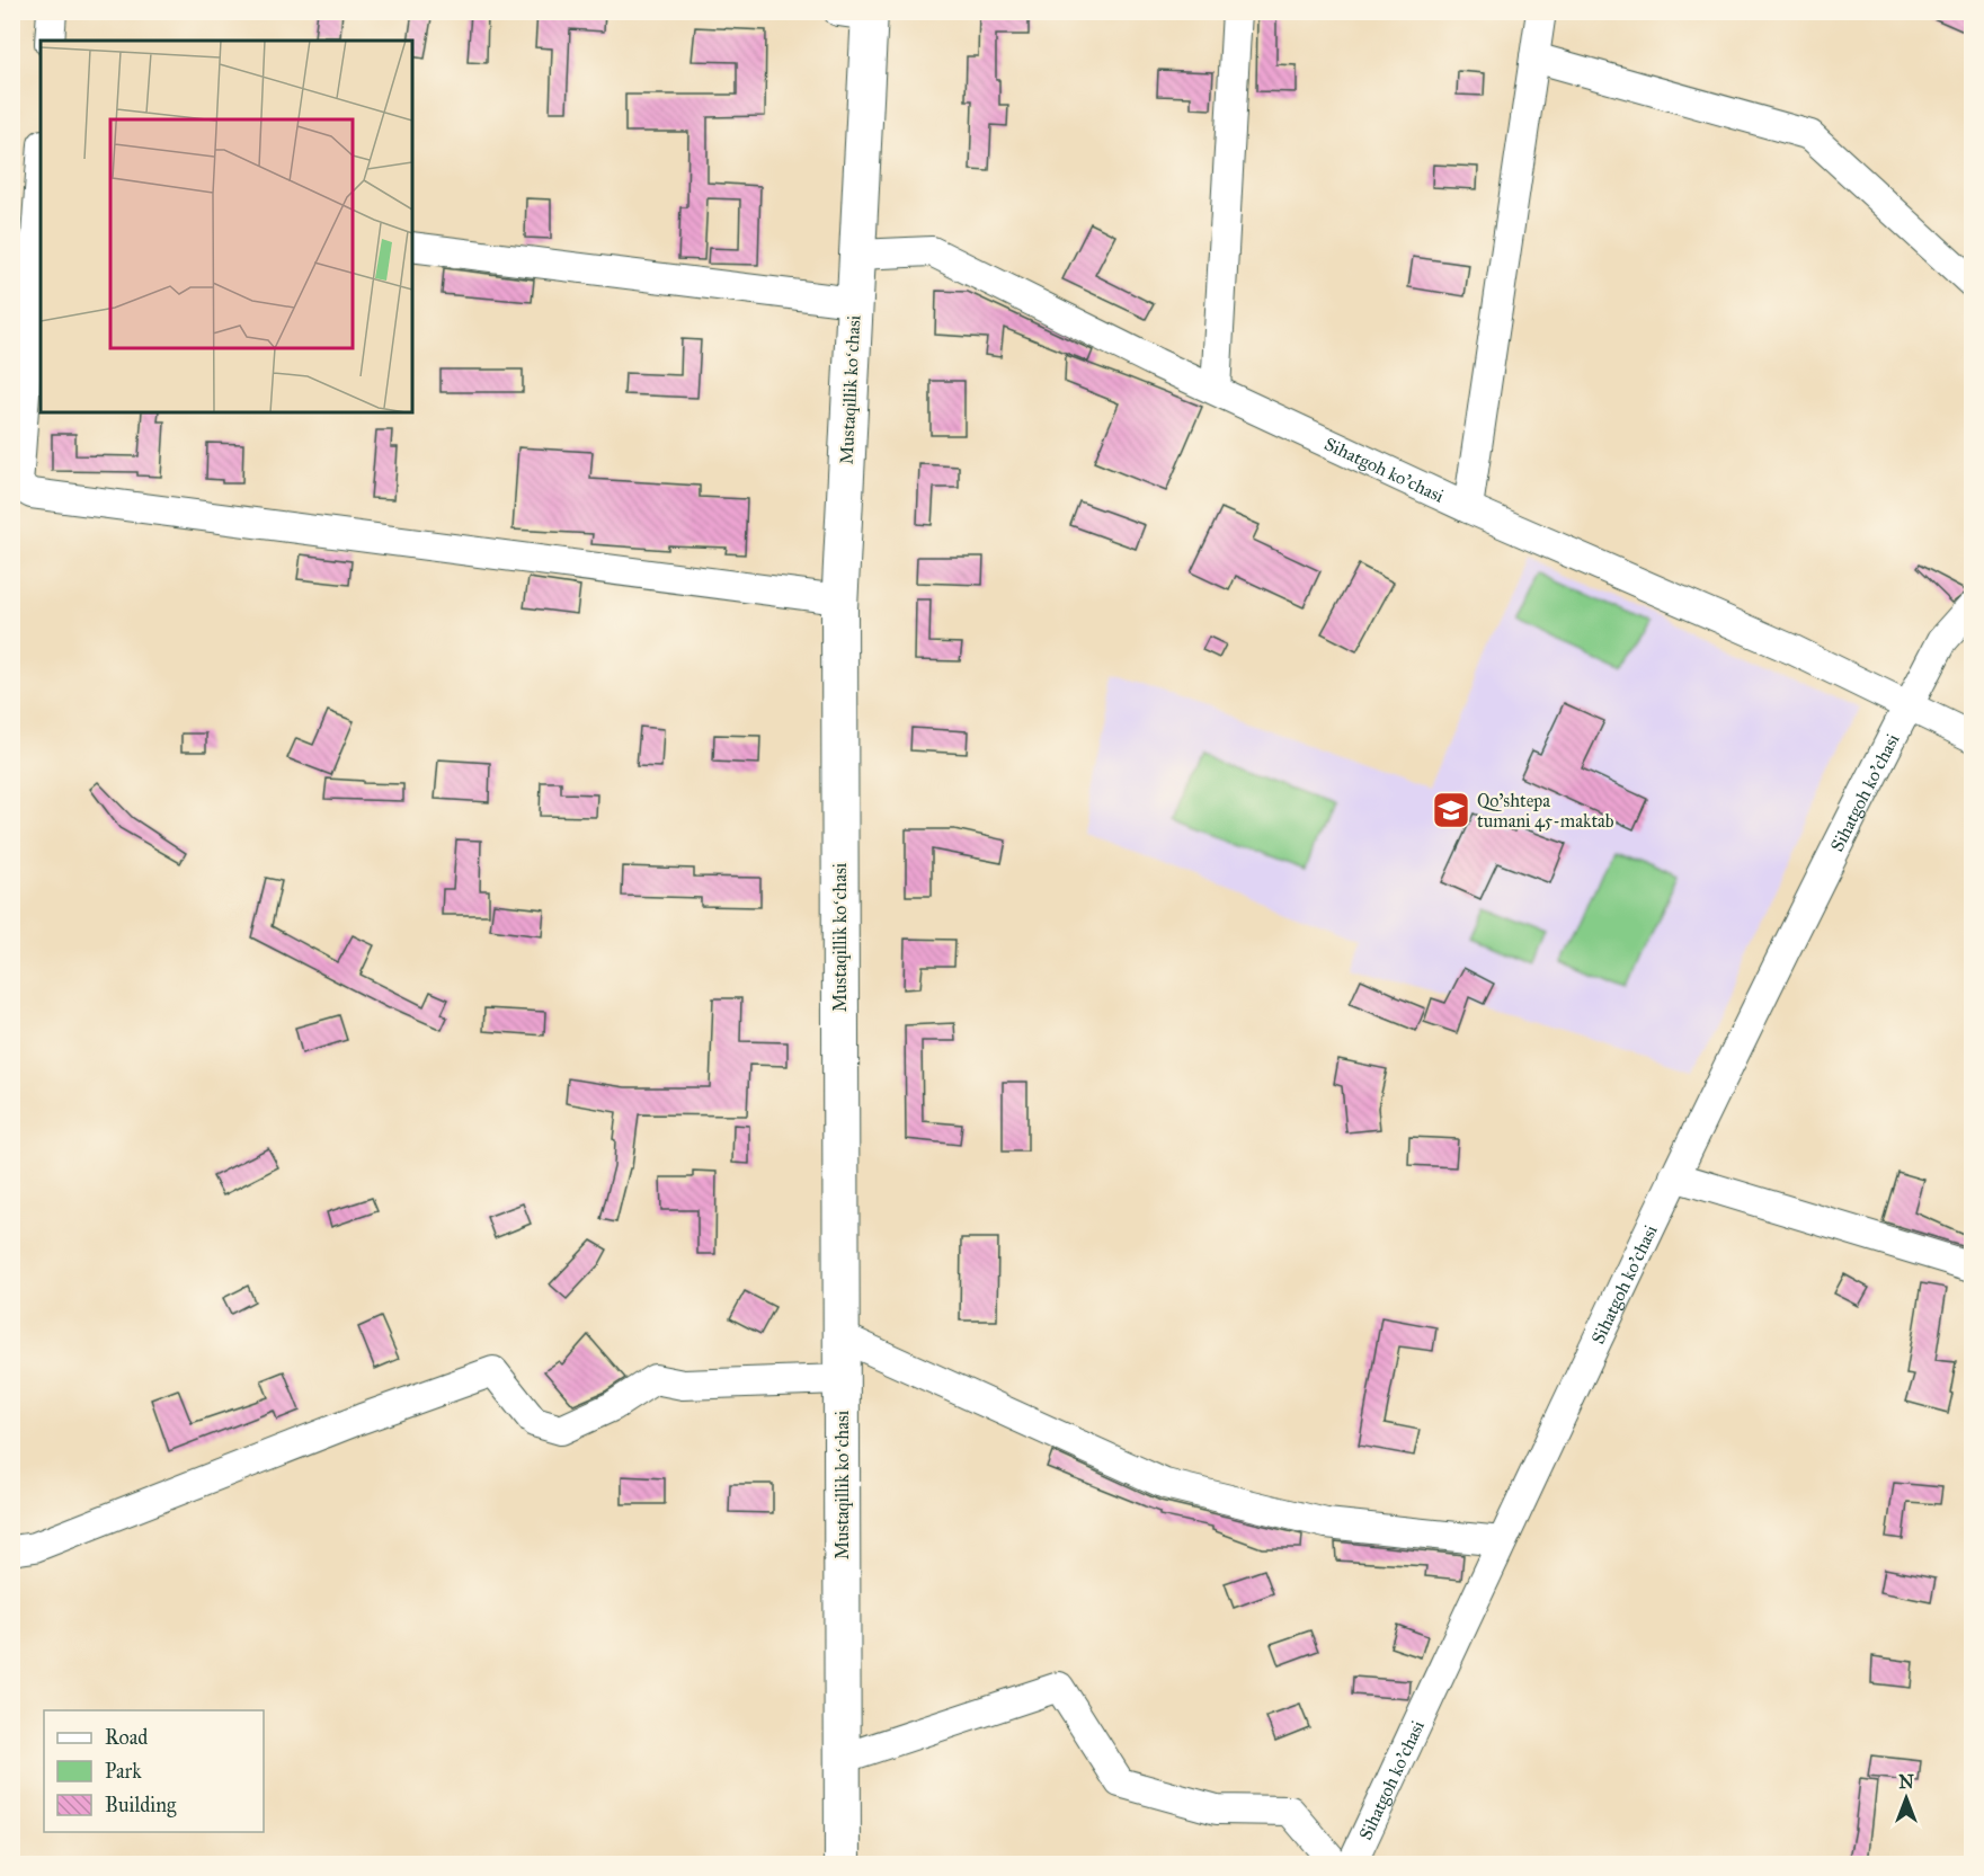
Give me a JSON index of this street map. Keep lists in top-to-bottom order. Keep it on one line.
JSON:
{"streets":{"main road":["Mustaqillik koʻchasi"],"street":["Sihatgoh ko'chasi"]},"crossings":[["Mustaqillik koʻchasi","Sihatgoh ko'chasi"]],"places":{"school or university":["Qo'shtepa tumani 45-maktab"]},"legend":["Road","Park","Building"],"north":"top"}
